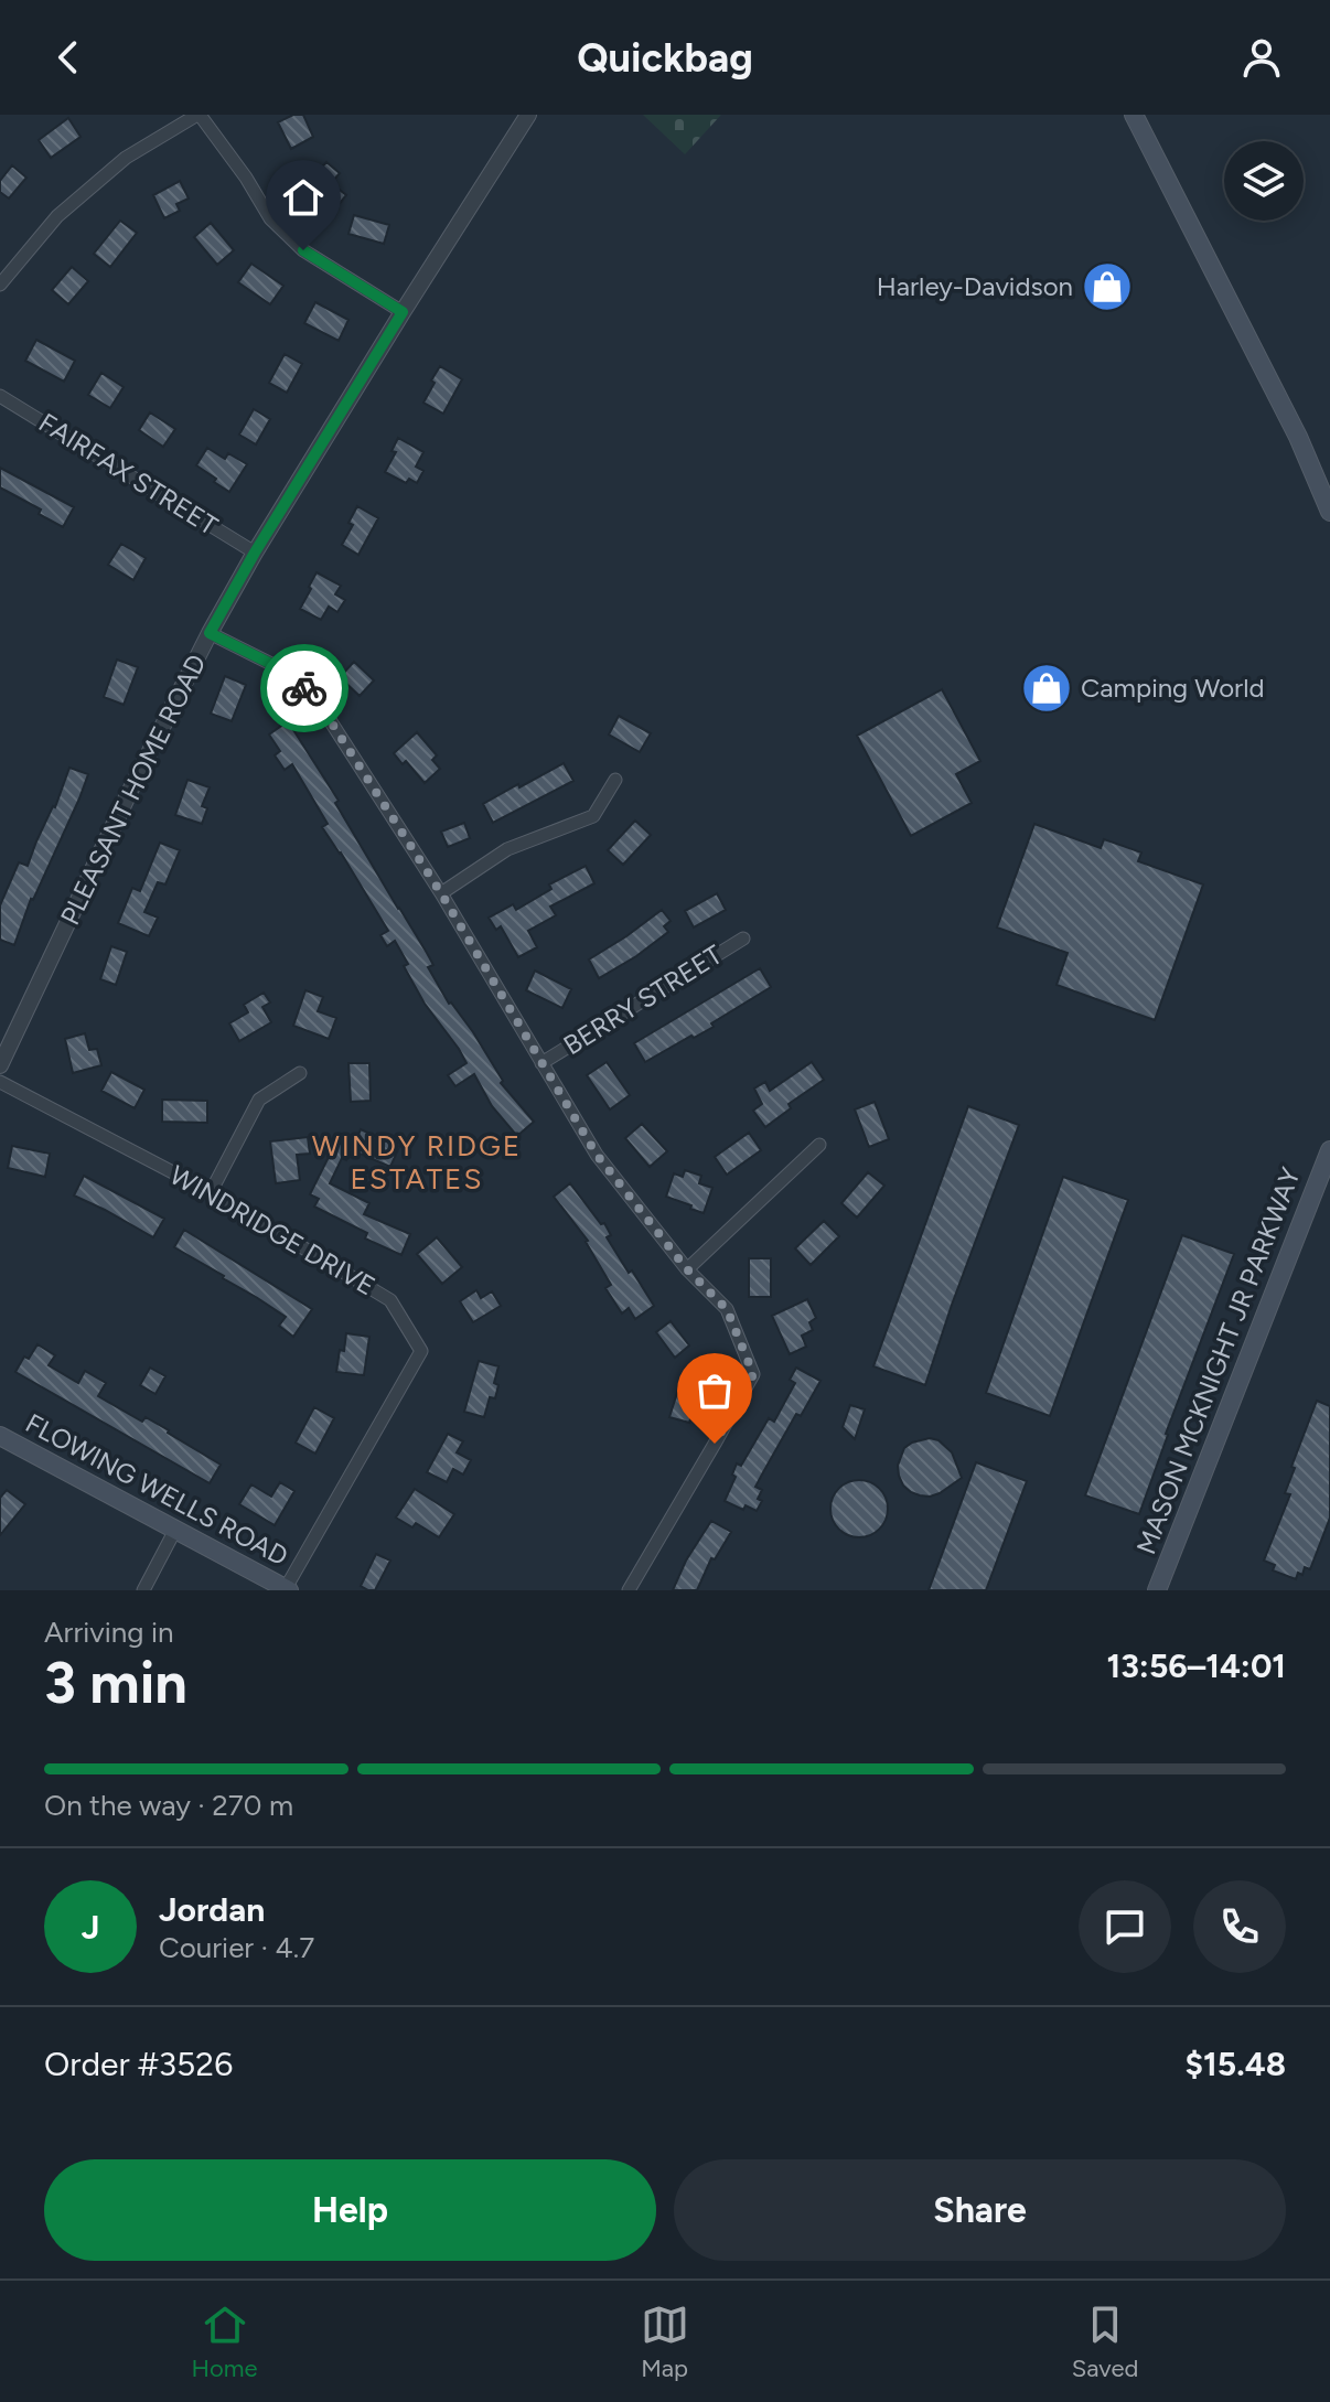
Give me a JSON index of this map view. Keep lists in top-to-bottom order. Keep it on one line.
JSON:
{"streets":{"main road":["MASON MCKNIGHT JR PARKWAY","FLOWING WELLS ROAD"],"street":["FAIRFAX STREET","PLEASANT HOME ROAD","BERRY STREET","WINDRIDGE DRIVE"]},"crossings":[["FAIRFAX STREET","PLEASANT HOME ROAD"],["WINDRIDGE DRIVE","FLOWING WELLS ROAD"]],"districts":["WINDY RIDGE ESTATES"],"places":{"shop":["Harley-Davidson","Camping World"]},"page":{"header":"Quickbag","heading":["3 min","Arriving in","13:56–14:01"],"panel":["Jordan","Courier · 4.7","Order #3526","$15.48"],"bar":"On the way · 270 m","round":"J","buttons":["Help","Share"],"tabs":["Home","Map","Saved"]}}
